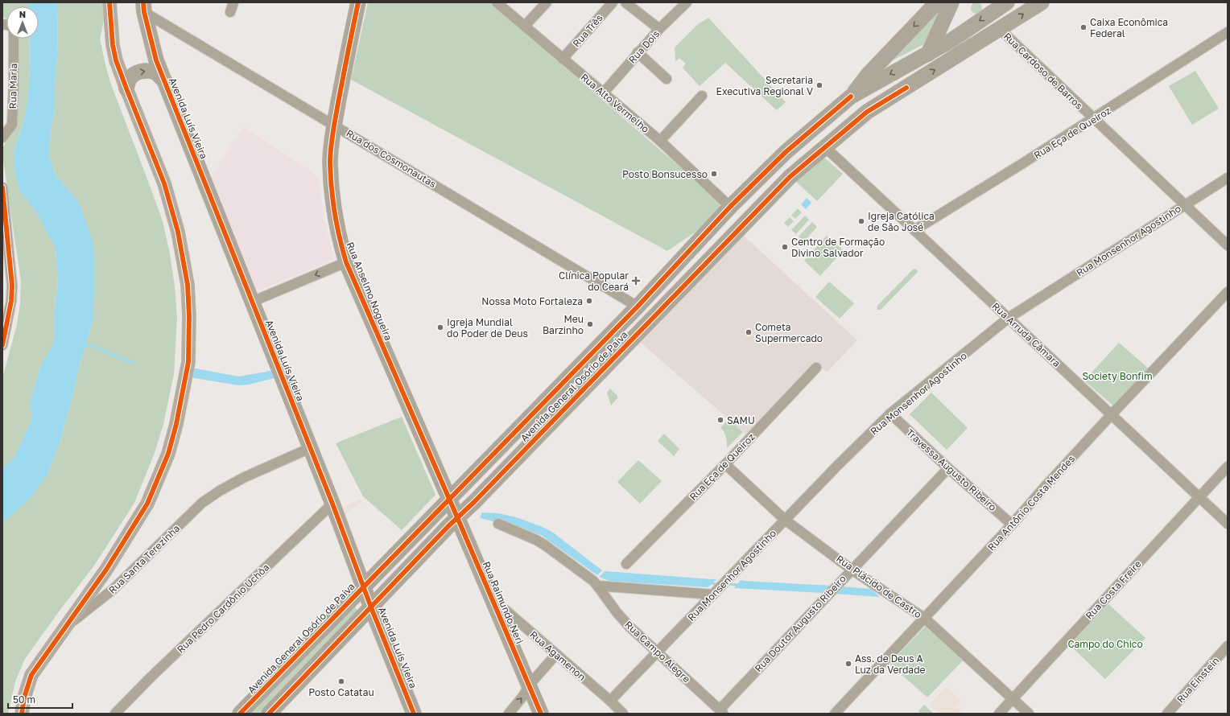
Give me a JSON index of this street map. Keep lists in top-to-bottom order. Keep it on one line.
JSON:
{"streets":{"main road":["Avenida Luís Vieira","Rua Anselmo Nogueira","Avenida General Osório de Paiva","Rua Santa Terezinha","Rua Raimundo Neri"],"street":["Rua Três","Rua Dois","Rua Cardoso de Barros","Rua Maria","Rua Alto Vermelho","Rua Eça de Queiroz","Rua dos Cosmonautas","Rua Monsenhor Agostinho","Rua Arruda Câmara","Travessa Augusto Ribeiro","Rua Antônio Costa Mendes","Rua Plácido de Castro","Rua Costa Freire","Rua Pedro Cardônio Uchôa","Rua Doutor Augusto Ribeiro","Rua Campo Alegre","Rua Agamenon","Rua Einstein"]},"crossings":[["Rua Três","Rua Alto Vermelho"],["Rua Dois","Rua Alto Vermelho"],["Rua Cardoso de Barros","Rua Eça de Queiroz"],["Rua Cardoso de Barros","Rua Monsenhor Agostinho"],["Rua Cardoso de Barros","Avenida General Osório de Paiva"],["Rua Alto Vermelho","Avenida General Osório de Paiva"],["Avenida Luís Vieira","Rua dos Cosmonautas"],["Avenida Luís Vieira","Avenida General Osório de Paiva"],["Avenida Luís Vieira","Rua Santa Terezinha"],["Avenida Luís Vieira","Rua Pedro Cardônio Uchôa"],["Rua Eça de Queiroz","Rua Arruda Câmara"],["Rua Eça de Queiroz","Rua Plácido de Castro"],["Rua dos Cosmonautas","Rua Anselmo Nogueira"],["Rua dos Cosmonautas","Avenida General Osório de Paiva"],["Rua Monsenhor Agostinho","Rua Arruda Câmara"],["Rua Monsenhor Agostinho","Travessa Augusto Ribeiro"],["Rua Monsenhor Agostinho","Rua Plácido de Castro"],["Rua Monsenhor Agostinho","Rua Campo Alegre"],["Rua Monsenhor Agostinho","Rua Agamenon"],["Rua Anselmo Nogueira","Avenida General Osório de Paiva"],["Rua Anselmo Nogueira","Rua Raimundo Neri"],["Rua Arruda Câmara","Avenida General Osório de Paiva"],["Rua Arruda Câmara","Rua Antônio Costa Mendes"],["Rua Arruda Câmara","Rua Costa Freire"],["Avenida General Osório de Paiva","Rua Raimundo Neri"],["Travessa Augusto Ribeiro","Rua Antônio Costa Mendes"],["Travessa Augusto Ribeiro","Rua Doutor Augusto Ribeiro"],["Rua Antônio Costa Mendes","Rua Plácido de Castro"],["Rua Plácido de Castro","Rua Costa Freire"],["Rua Plácido de Castro","Rua Doutor Augusto Ribeiro"],["Rua Raimundo Neri","Rua Agamenon"],["Rua Doutor Augusto Ribeiro","Rua Campo Alegre"]],"parks":["Society Bonfim","Campo do Chico"],"places":{"other":["Caixa Econômica Federal","Secretaria Executiva Regional V","Posto Bonsucesso","Igreja Católica de São José","Centro de Formação Divino Salvador","Nossa Moto Fortaleza","Meu Barzinho","Igreja Mundial do Poder de Deus","Cometa Supermercado","SAMU","Ass. de Deus A Luz da Verdade","Posto Catatau"],"health":["Clínica Popular do Ceará"]},"scale_bar":"50 m","north":"top"}
